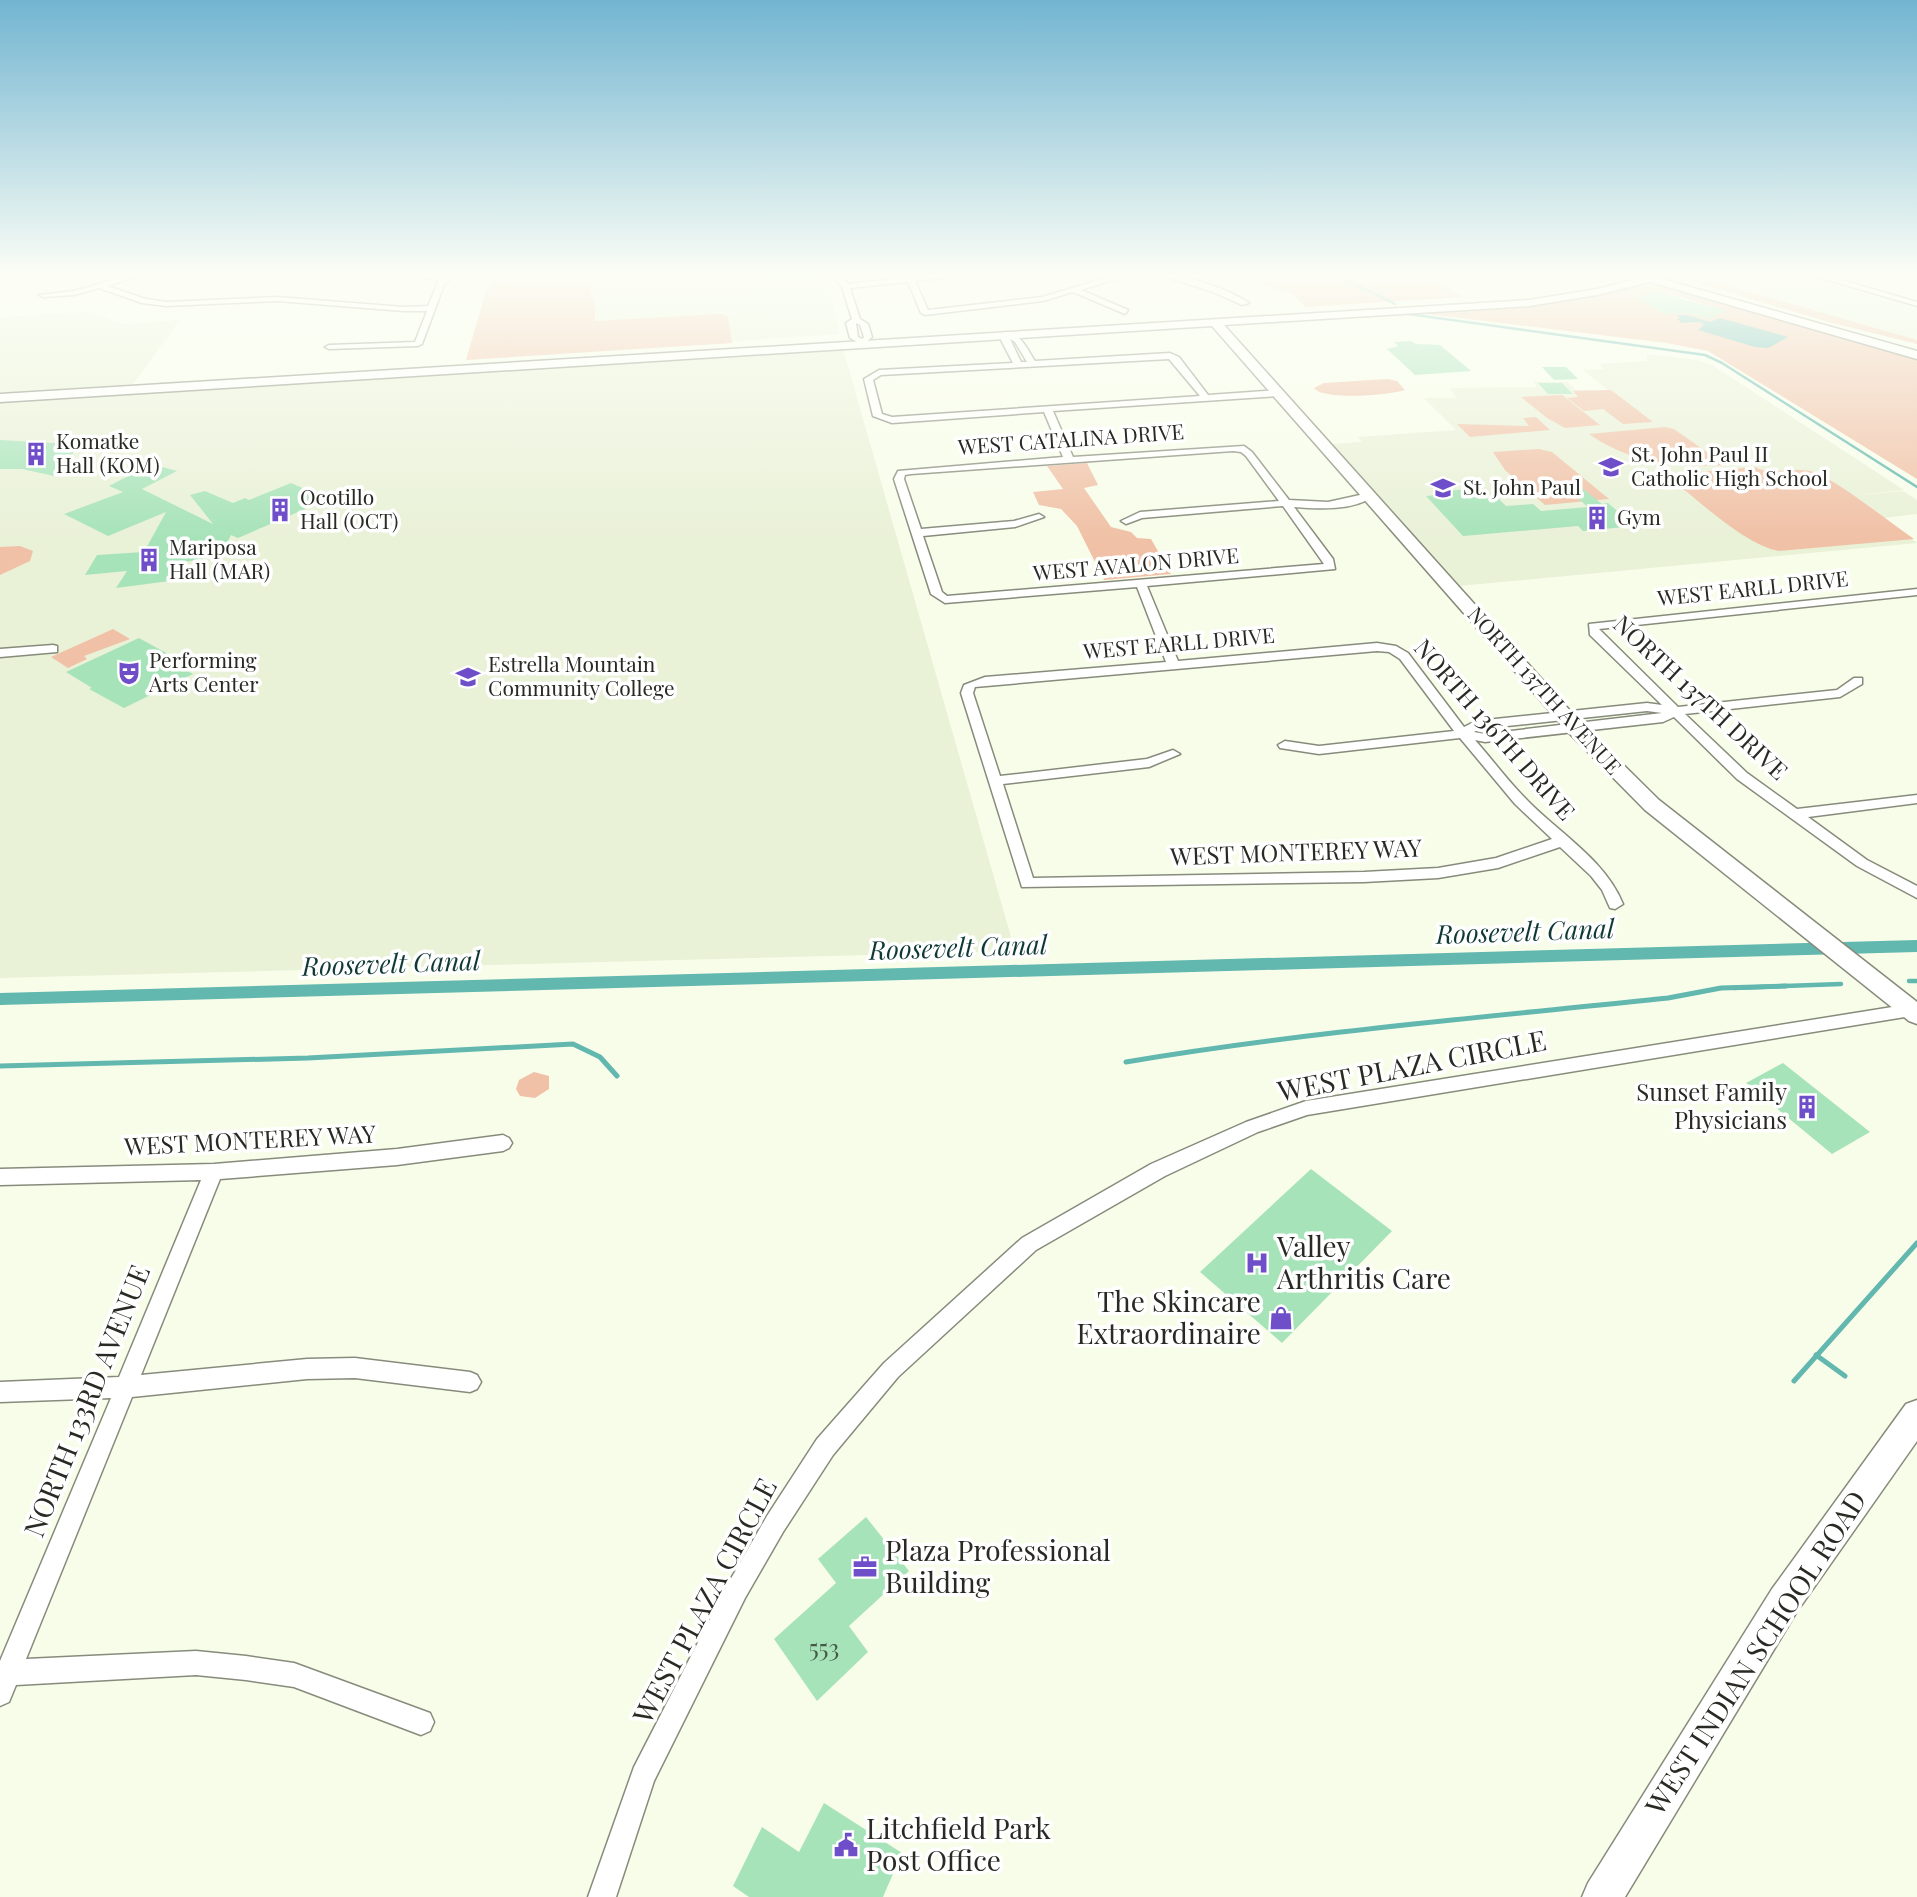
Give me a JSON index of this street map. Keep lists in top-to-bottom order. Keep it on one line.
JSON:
{"streets":{"main road":["NORTH 137TH AVENUE","WEST INDIAN SCHOOL ROAD"],"street":["WEST CATALINA DRIVE","WEST AVALON DRIVE","WEST EARLL DRIVE","NORTH 137TH DRIVE","NORTH 136TH DRIVE","WEST MONTEREY WAY","WEST PLAZA CIRCLE","NORTH 133RD AVENUE"]},"crossings":[["WEST CATALINA DRIVE","WEST AVALON DRIVE"],["WEST EARLL DRIVE","NORTH 137TH DRIVE"],["WEST EARLL DRIVE","NORTH 136TH DRIVE"],["WEST EARLL DRIVE","WEST MONTEREY WAY"],["NORTH 137TH AVENUE","WEST PLAZA CIRCLE"],["NORTH 136TH DRIVE","WEST MONTEREY WAY"],["WEST MONTEREY WAY","NORTH 133RD AVENUE"]],"water":["Roosevelt Canal"],"places":{"building":["Komatke Hall (KOM)","Ocotillo Hall (OCT)","Gym","Mariposa Hall (MAR)","Sunset Family Physicians"],"school or university":["St. John Paul II Catholic High School","St. John Paul","Estrella Mountain Community College"],"theatre":["Performing Arts Center"],"hospital":["Valley Arthritis Care"],"shop":["The Skincare Extraordinaire"],"office":["Plaza Professional Building"],"public building":["Litchfield Park Post Office"]},"house_numbers":["553"]}
